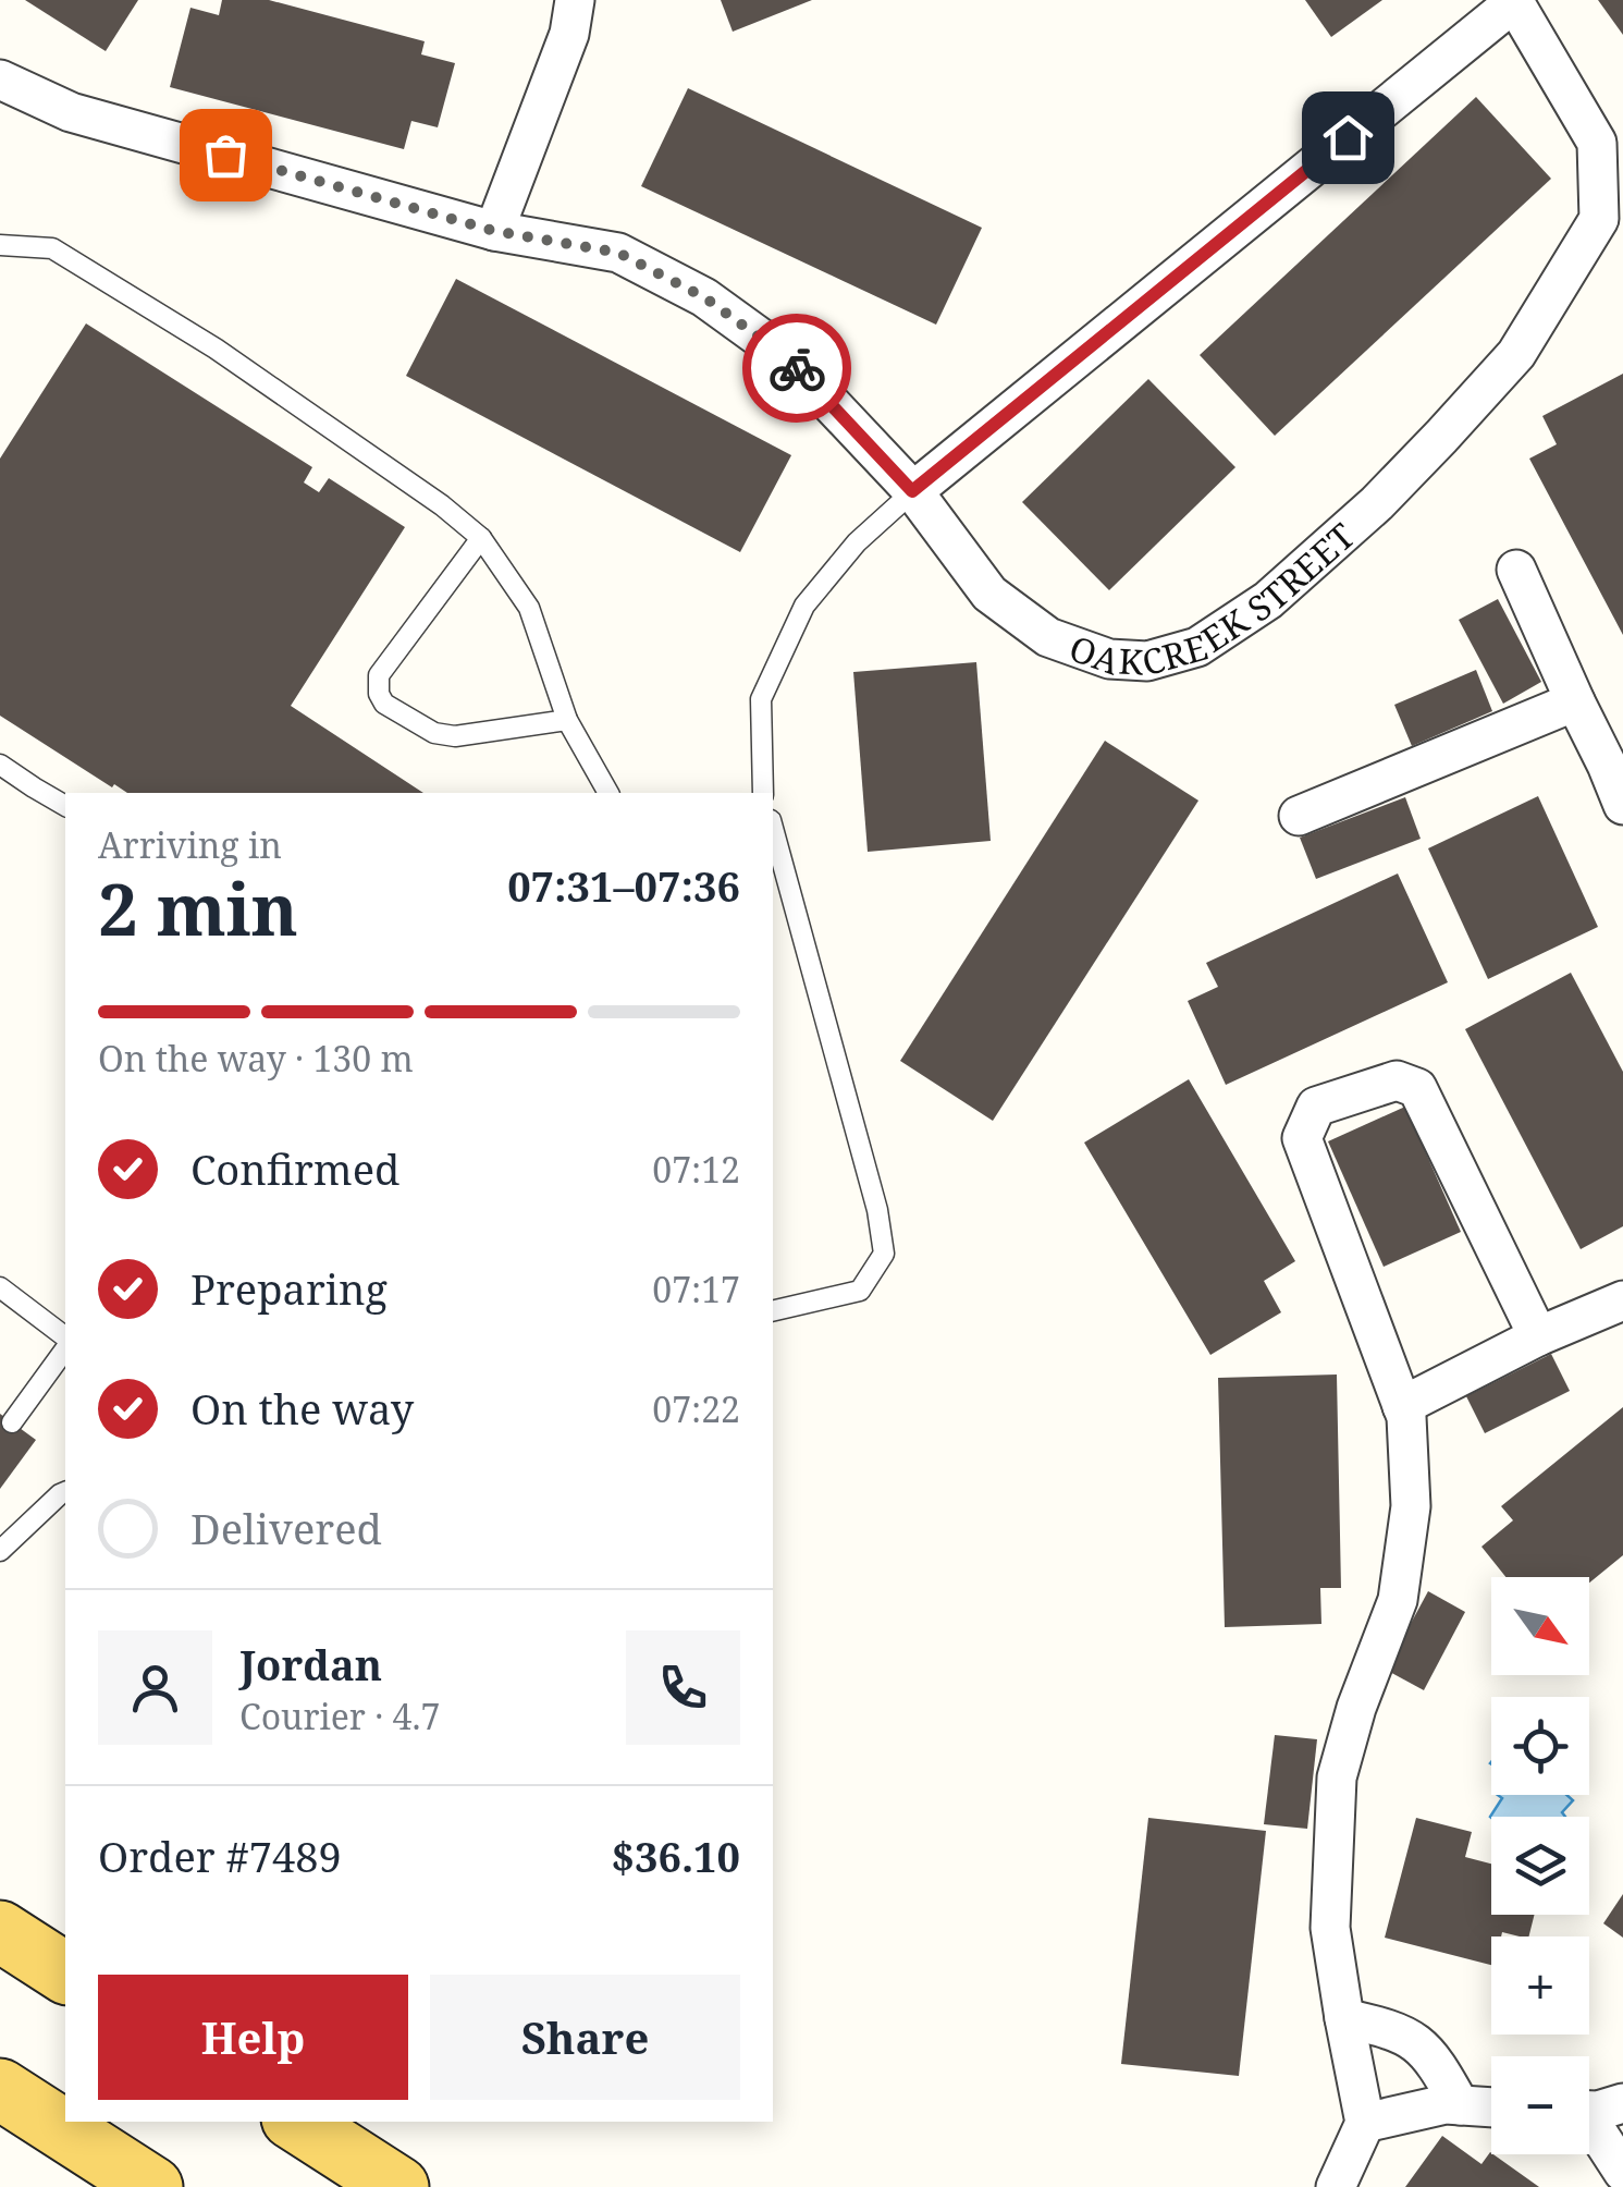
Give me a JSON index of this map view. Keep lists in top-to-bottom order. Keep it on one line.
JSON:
{"streets":{"street":["OAKCREEK STREET"]},"north":"bottom right","page":{"heading":["2 min","Arriving in","07:31–07:36"],"panel":["Jordan","Courier · 4.7","Order #7489","$36.10"],"bar":"On the way · 130 m","list":[["Confirmed","07:12"],["Preparing","07:17"],["On the way","07:22"],"Delivered"],"map_buttons":["+","−"],"buttons":["Help","Share"]}}
